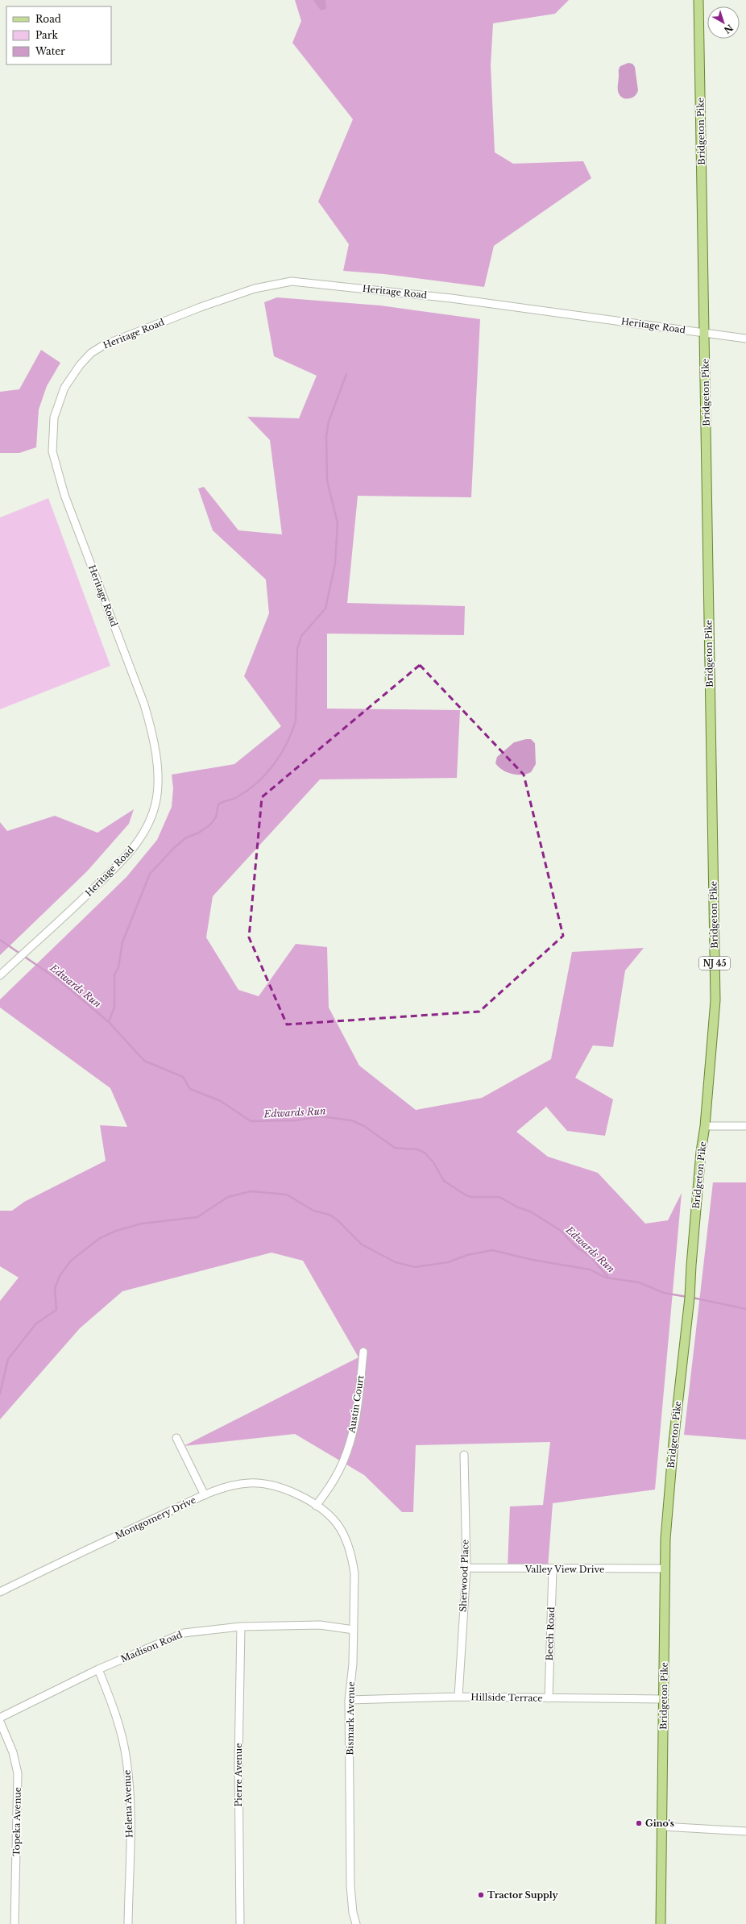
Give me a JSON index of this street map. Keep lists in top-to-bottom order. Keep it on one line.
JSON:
{"streets":{"main road":["Bridgeton Pike","NJ 45"],"street":["Heritage Road","Austin Court","Montgomery Drive","Valley View Drive","Sherwood Place","Beech Road","Madison Road","Hillside Terrace","Bismark Avenue","Pierre Avenue","Helena Avenue","Topeka Avenue"]},"crossings":[["Bridgeton Pike","Heritage Road"],["Bridgeton Pike","Valley View Drive"],["Bridgeton Pike","Hillside Terrace"],["Austin Court","Montgomery Drive"],["Austin Court","Bismark Avenue"],["Montgomery Drive","Bismark Avenue"],["Valley View Drive","Sherwood Place"],["Valley View Drive","Beech Road"],["Sherwood Place","Hillside Terrace"],["Beech Road","Hillside Terrace"],["Madison Road","Bismark Avenue"],["Madison Road","Pierre Avenue"],["Madison Road","Helena Avenue"],["Hillside Terrace","Bismark Avenue"]],"water":["Edwards Run"],"places":["Gino's","Tractor Supply"],"legend":["Road","Park","Water"],"north":"bottom right"}
